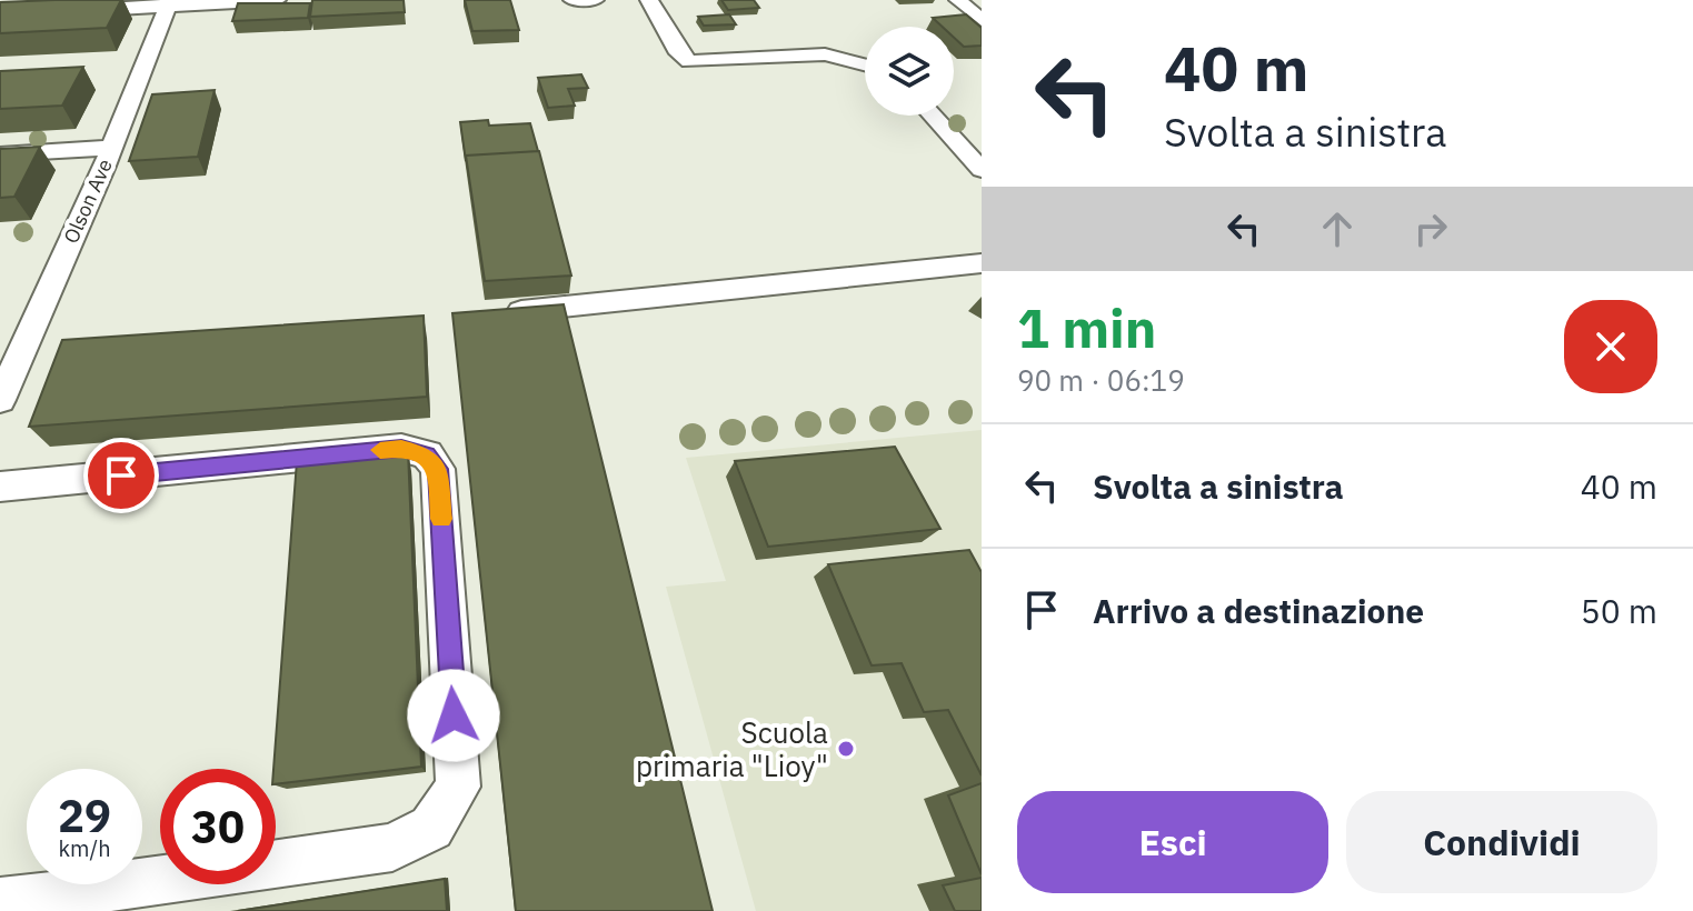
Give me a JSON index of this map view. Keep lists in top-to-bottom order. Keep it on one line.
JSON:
{"streets":{"street":["Olson Ave"]},"places":["Scuola primaria \"Lioy\""],"page":{"turn":["40 m","Svolta a sinistra"],"heading":["1 min","90 m · 06:19"],"list":[{"name":"Svolta a sinistra","value":"40 m"},{"name":"Arrivo a destinazione","value":"50 m"}],"speed":"29 km/h","limit":"30","buttons":["Esci","Condividi"]}}
